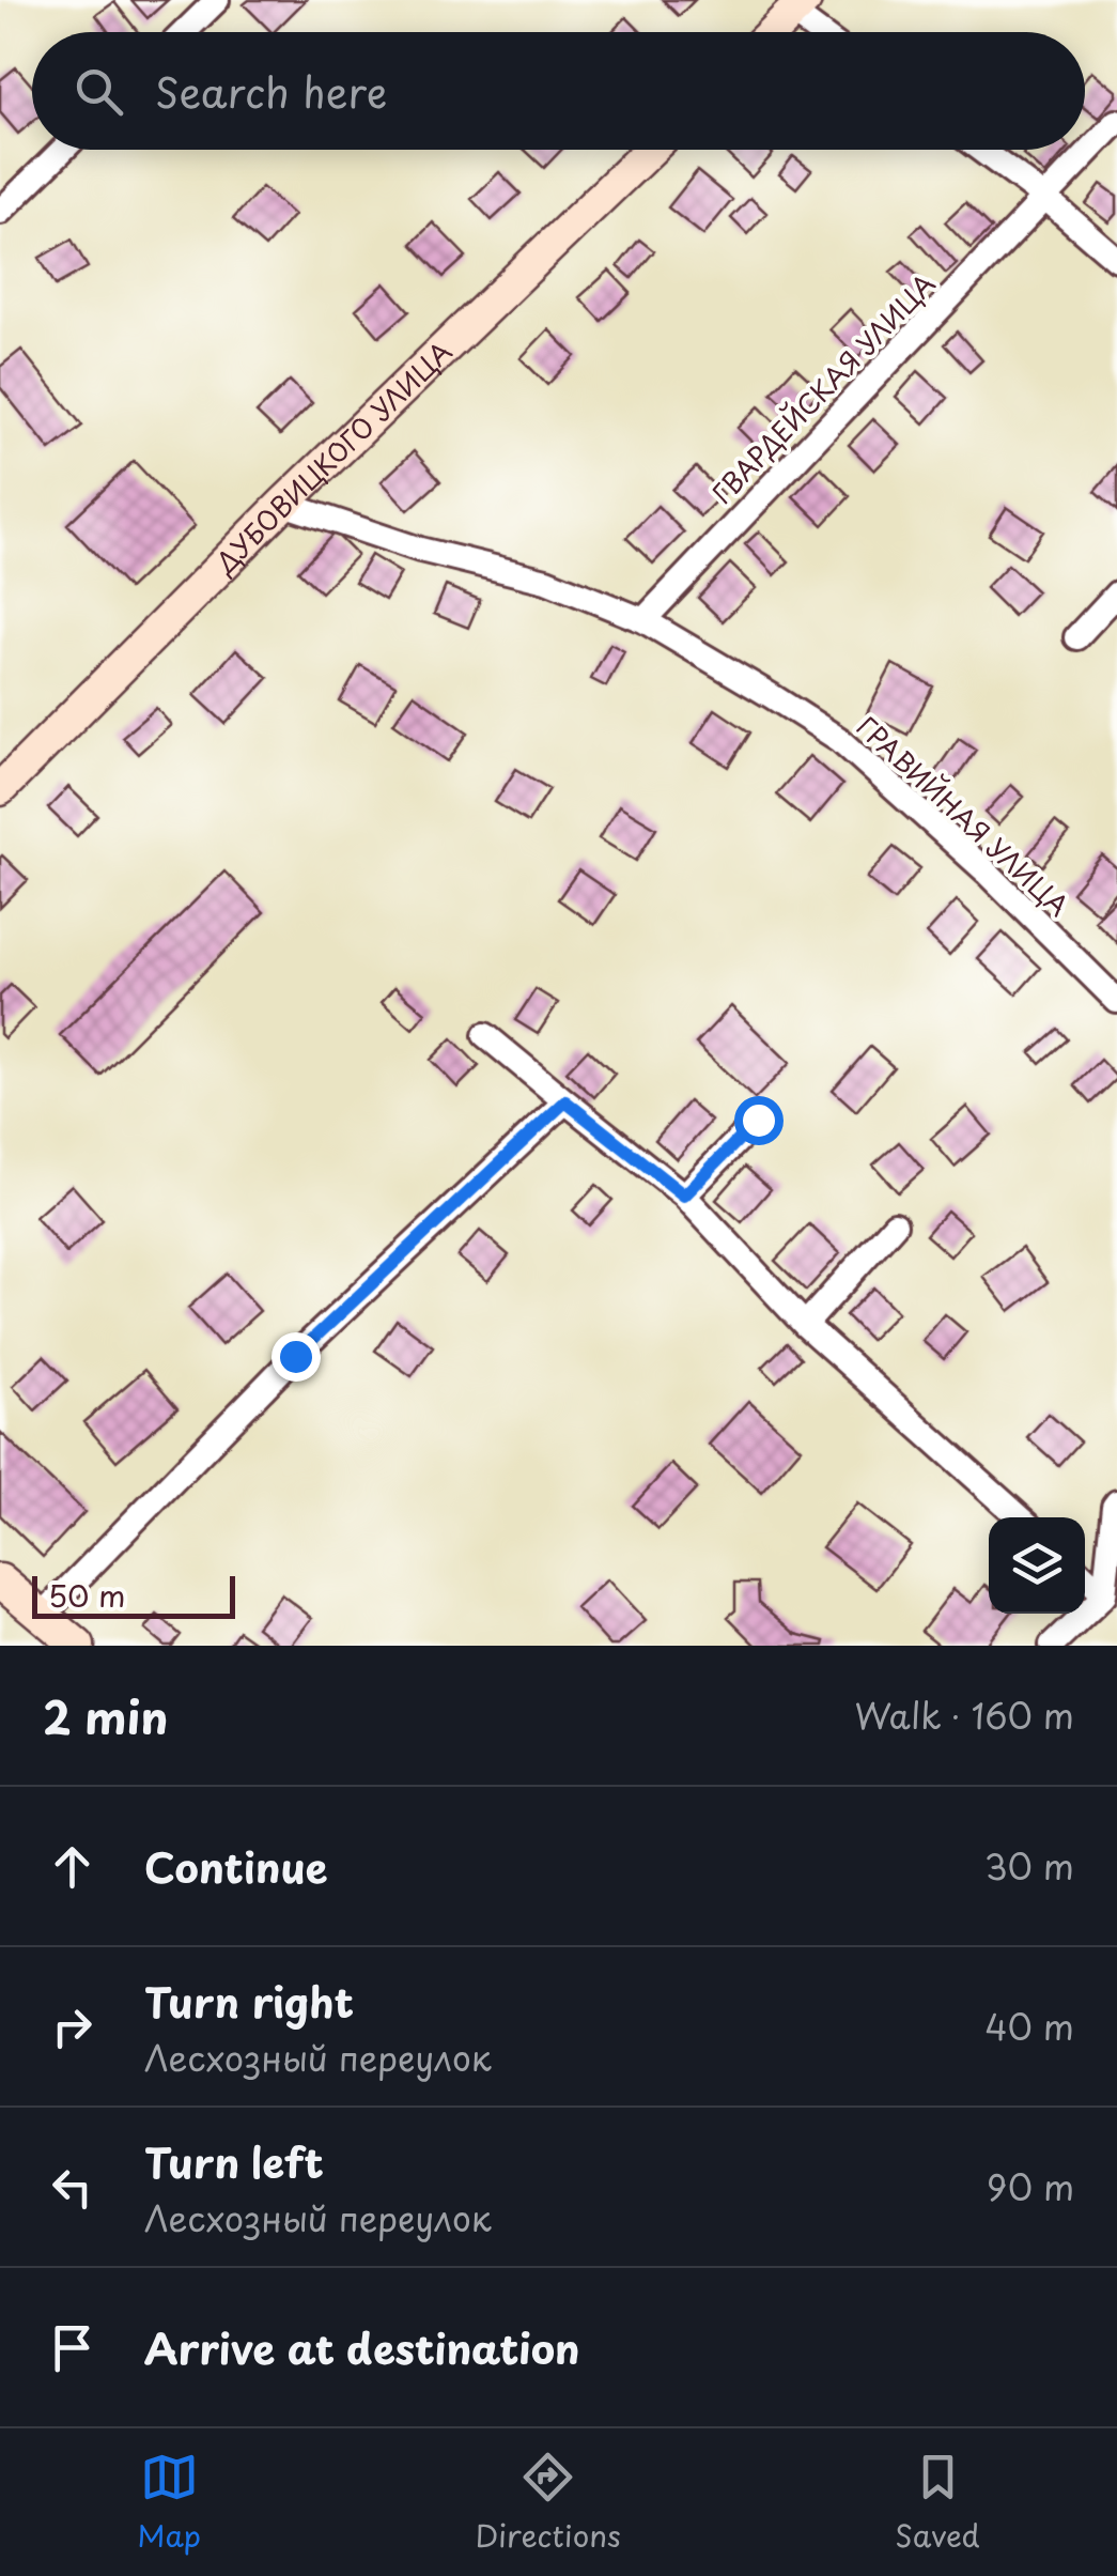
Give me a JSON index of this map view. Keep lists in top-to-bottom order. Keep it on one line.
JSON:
{"streets":{"street":["ГВАРДЕЙСКАЯ УЛИЦА","ДУБОВИЦКОГО УЛИЦА","ГРАВИЙНАЯ УЛИЦА"]},"crossings":[["ГВАРДЕЙСКАЯ УЛИЦА","ГРАВИЙНАЯ УЛИЦА"],["ДУБОВИЦКОГО УЛИЦА","ГРАВИЙНАЯ УЛИЦА"]],"scale_bar":"50 m","page":{"search":"Search here","scale":"50 m","heading":["2 min","Walk · 160 m"],"list":[["Continue","30 m"],["Turn right","Лесхозный переулок","40 m"],["Turn left","Лесхозный переулок","90 m"],"Arrive at destination"],"nav":["Map","Directions","Saved"]}}
